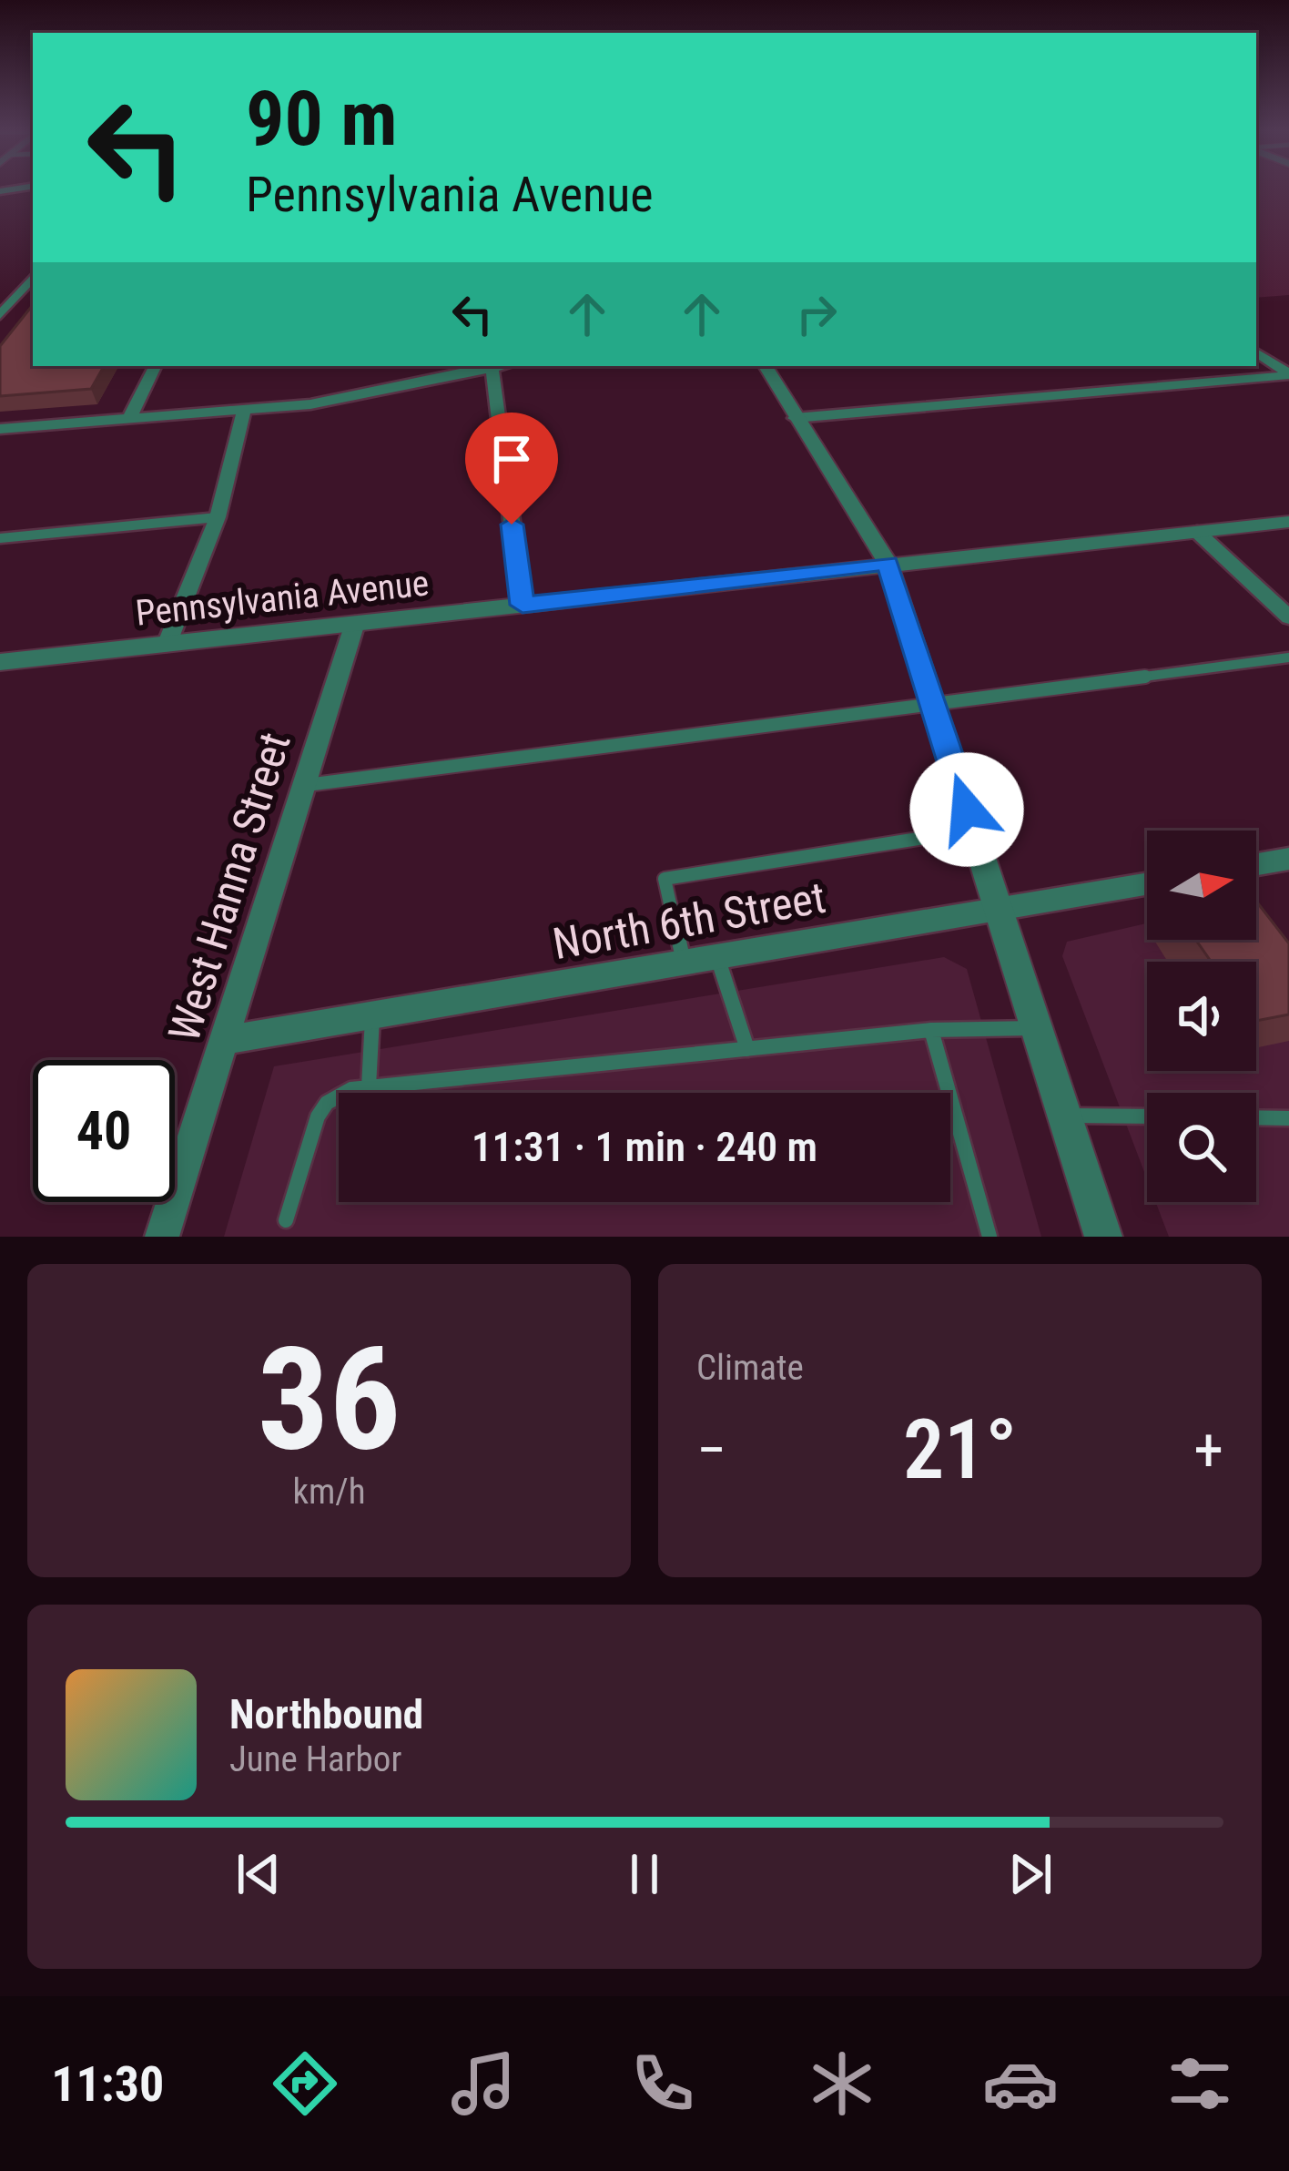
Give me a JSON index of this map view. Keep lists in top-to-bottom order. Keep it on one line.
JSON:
{"streets":{"street":["Pennsylvania Avenue","West Hanna Street","North 6th Street"]},"crossings":[["Pennsylvania Avenue","West Hanna Street"],["West Hanna Street","North 6th Street"]],"north":"right","page":{"turn":["90 m","Pennsylvania Avenue"],"limit":"40","trip":"11:31 · 1 min · 240 m","tile":[["36","km/h"],"Climate"],"heat":["−","21°","+"],"song":["Northbound","June Harbor"],"tabs":"11:30"}}
